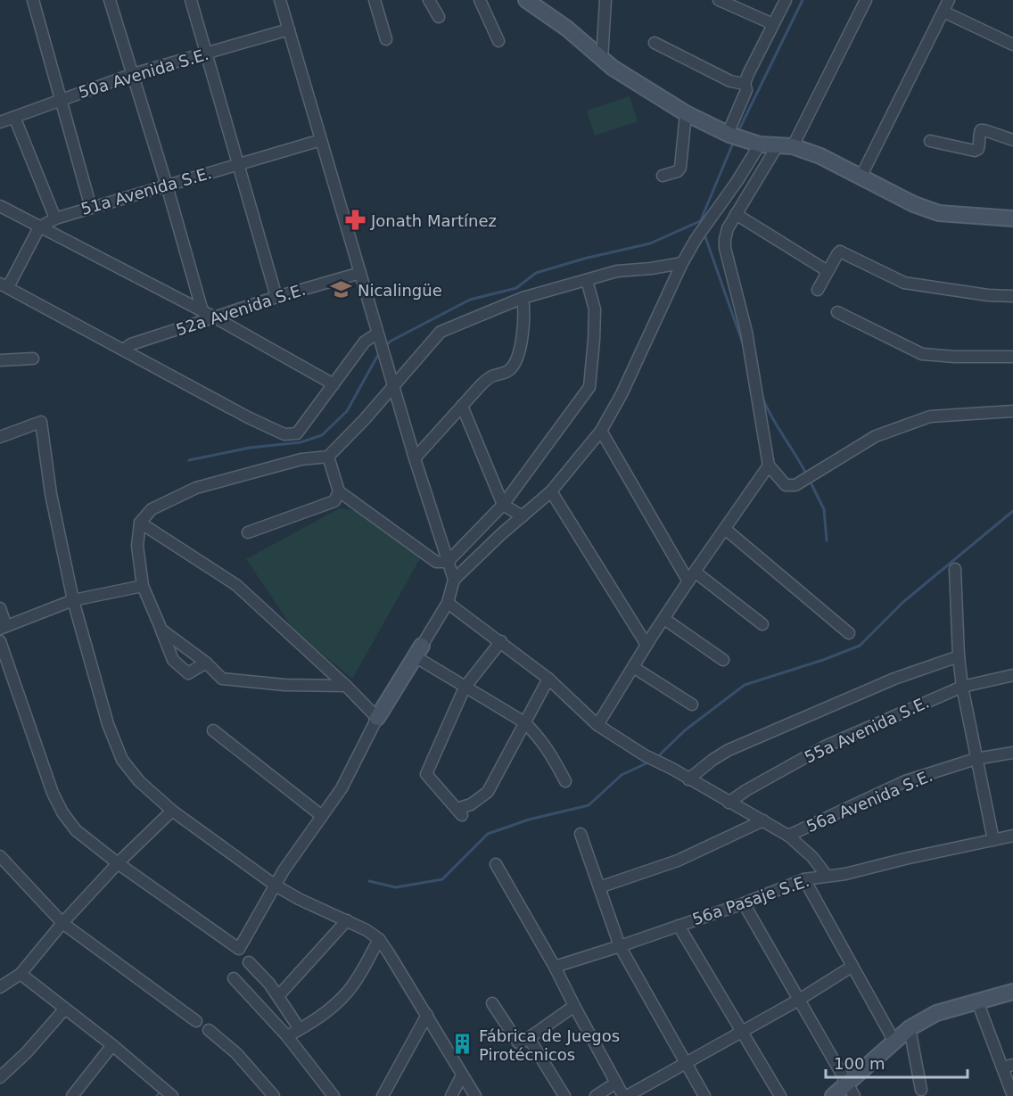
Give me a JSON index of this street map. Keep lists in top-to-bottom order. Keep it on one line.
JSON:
{"streets":{"street":["50a Avenida S.E.","51a Avenida S.E.","52a Avenida S.E.","55a Avenida S.E.","56a Avenida S.E.","56a Pasaje S.E."]},"places":{"pharmacy":["Jonath Martínez"],"school or university":["Nicalingüe"],"building":["Fábrica de Juegos Pirotécnicos"]},"scale_bar":"100 m"}
